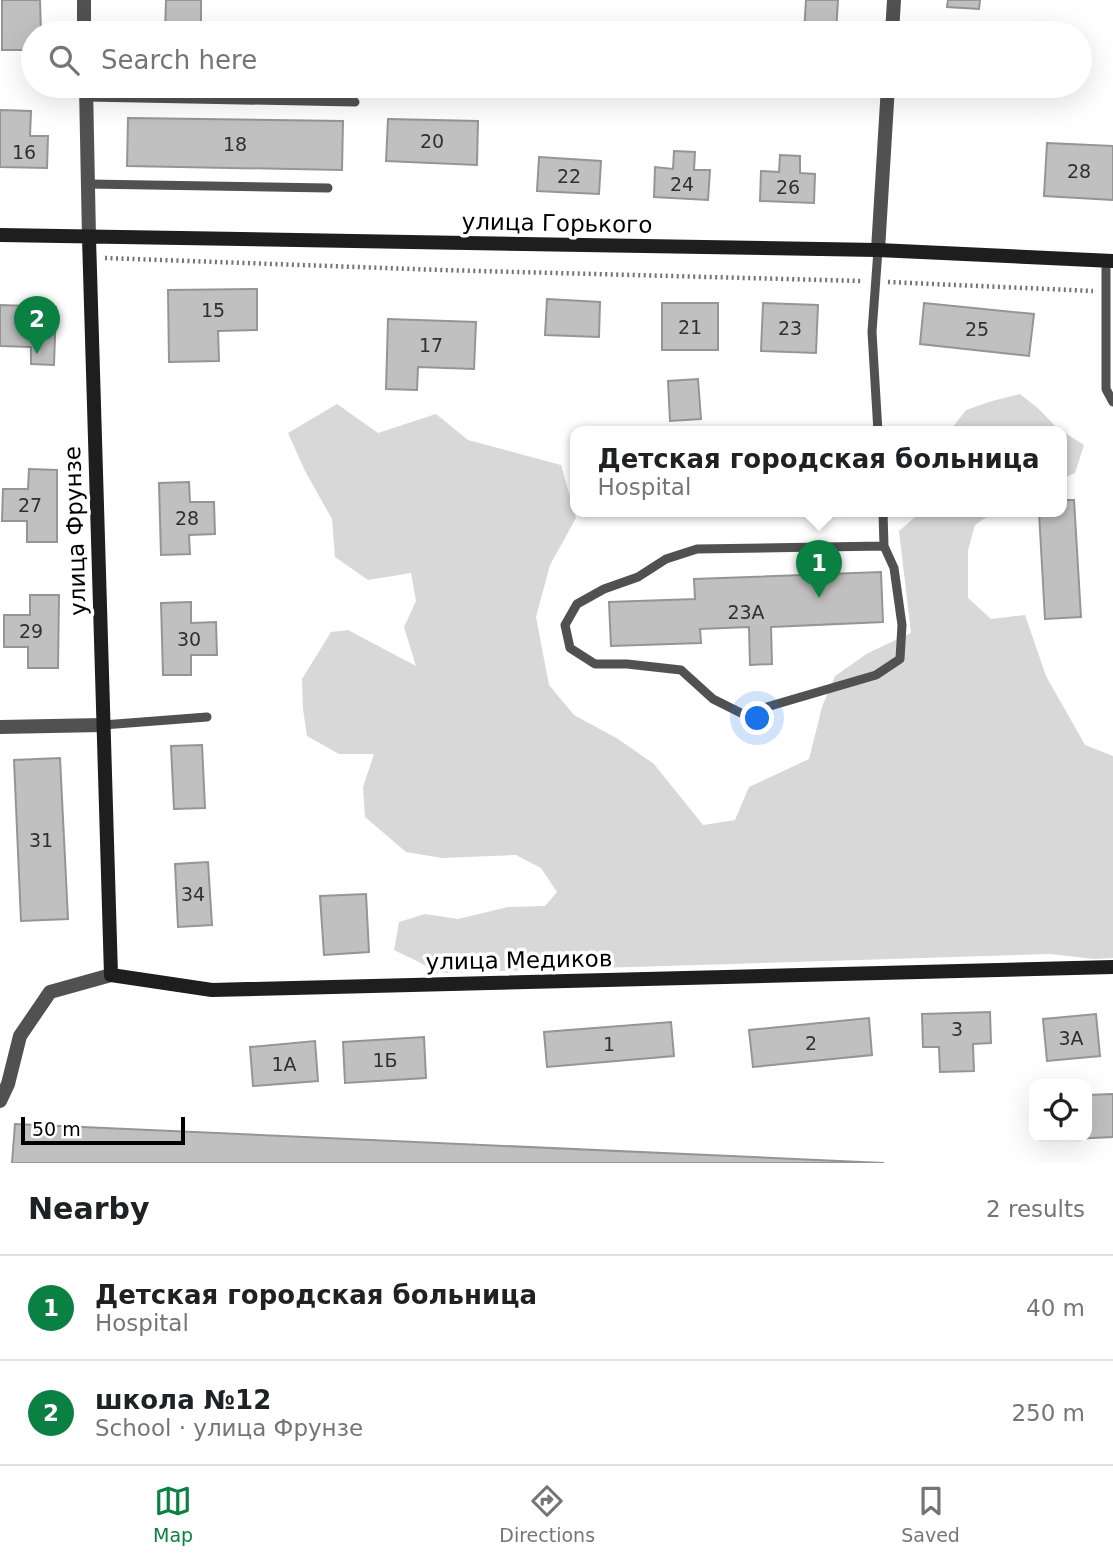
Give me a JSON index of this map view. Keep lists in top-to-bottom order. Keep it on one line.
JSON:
{"streets":{"street":["улица Горького","улица Фрунзе","улица Медиков"]},"crossings":[["улица Горького","улица Фрунзе"],["улица Фрунзе","улица Медиков"]],"house_numbers":["20","18","16","28","22","24","26","15","21","23","25","17","27","28","23А","29","30","31","34","3","3А","2","1","1Б","1А"],"scale_bar":"50 m","page":{"search":"Search here","pins":["2","1"],"popup":["Детская городская больница","Hospital"],"scale":"50 m","heading":["Nearby","2 results"],"list":[{"mark":"1","name":"Детская городская больница","note":"Hospital","value":"40 m"},{"mark":"2","name":"школа №12","note":"School · улица Фрунзе","value":"250 m"}],"nav":["Map","Directions","Saved"]}}
